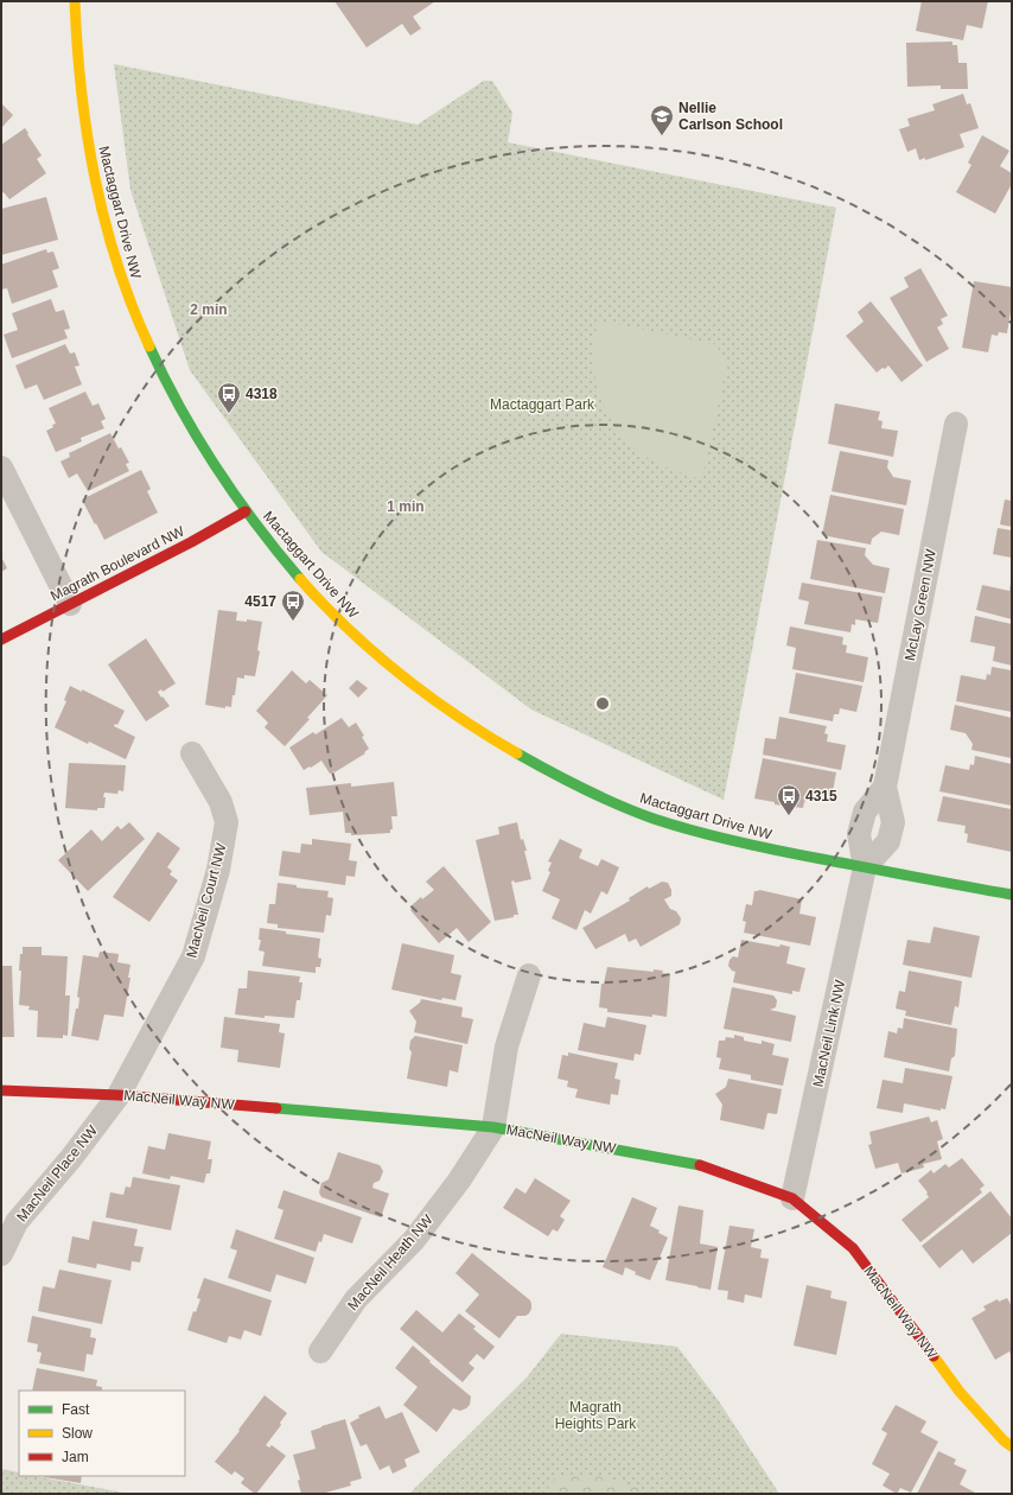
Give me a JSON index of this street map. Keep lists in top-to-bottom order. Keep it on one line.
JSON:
{"streets":{"street":["Mactaggart Drive NW","Magrath Boulevard NW","McLay Green NW","MacNeil Court NW","MacNeil Link NW","MacNeil Way NW","MacNeil Place NW","MacNeil Heath NW"]},"crossings":[["Mactaggart Drive NW","Magrath Boulevard NW"],["Mactaggart Drive NW","McLay Green NW"],["Mactaggart Drive NW","MacNeil Link NW"],["McLay Green NW","MacNeil Link NW"],["MacNeil Court NW","MacNeil Way NW"],["MacNeil Court NW","MacNeil Place NW"],["MacNeil Link NW","MacNeil Way NW"],["MacNeil Way NW","MacNeil Place NW"],["MacNeil Way NW","MacNeil Heath NW"]],"parks":["Mactaggart Park","Magrath Heights Park"],"places":{"school or university":["Nellie Carlson School"],"bus stop":["4318","4517","4315"]},"legend":["Fast","Slow","Jam"],"rings":["2 min","1 min"]}
